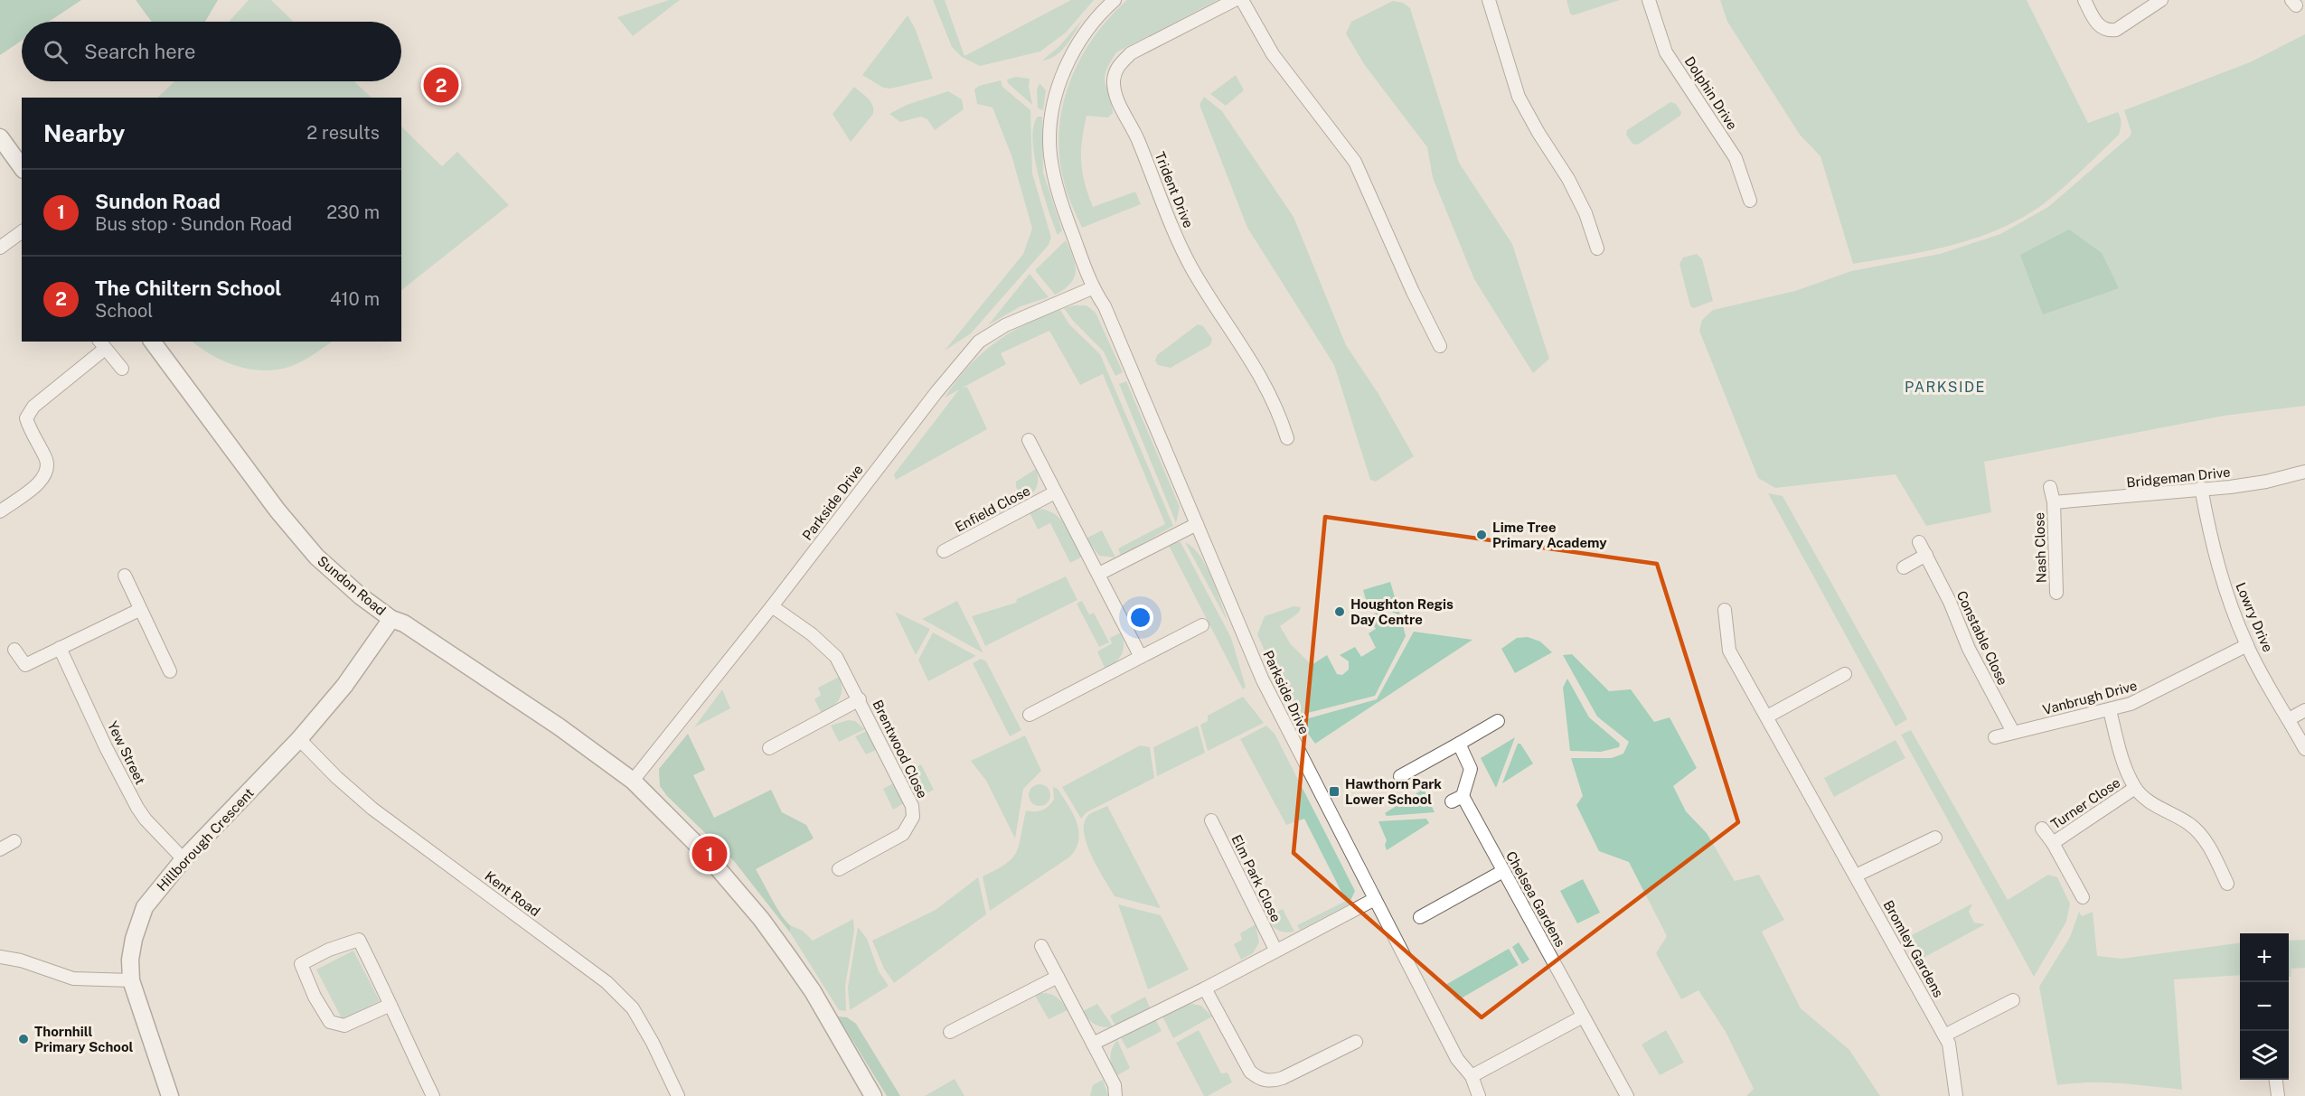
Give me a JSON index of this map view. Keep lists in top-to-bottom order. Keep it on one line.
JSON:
{"streets":{"street":["Dolphin Drive","Trident Drive","Bridgeman Drive","Parkside Drive","Enfield Close","Nash Close","Sundon Road","Lowry Drive","Constable Close","Vanbrugh Drive","Brentwood Close","Yew Street","Turner Close","Hillborough Crescent","Elm Park Close","Kent Road","Chelsea Gardens","Bromley Gardens"]},"crossings":[["Bridgeman Drive","Nash Close"],["Bridgeman Drive","Lowry Drive"],["Parkside Drive","Sundon Road"],["Parkside Drive","Brentwood Close"],["Sundon Road","Hillborough Crescent"],["Lowry Drive","Vanbrugh Drive"],["Constable Close","Vanbrugh Drive"],["Yew Street","Hillborough Crescent"],["Hillborough Crescent","Kent Road"]],"districts":["PARKSIDE"],"places":{"other":["Lime Tree Primary Academy","Houghton Regis Day Centre","Thornhill Primary School"],"transit":["Hawthorn Park Lower School"]},"page":{"search":"Search here","pins":["2","1"],"heading":["Nearby","2 results"],"list":[{"mark":"1","name":"Sundon Road","note":"Bus stop · Sundon Road","value":"230 m"},{"mark":"2","name":"The Chiltern School","note":"School","value":"410 m"}],"map_buttons":["+","−"]}}
